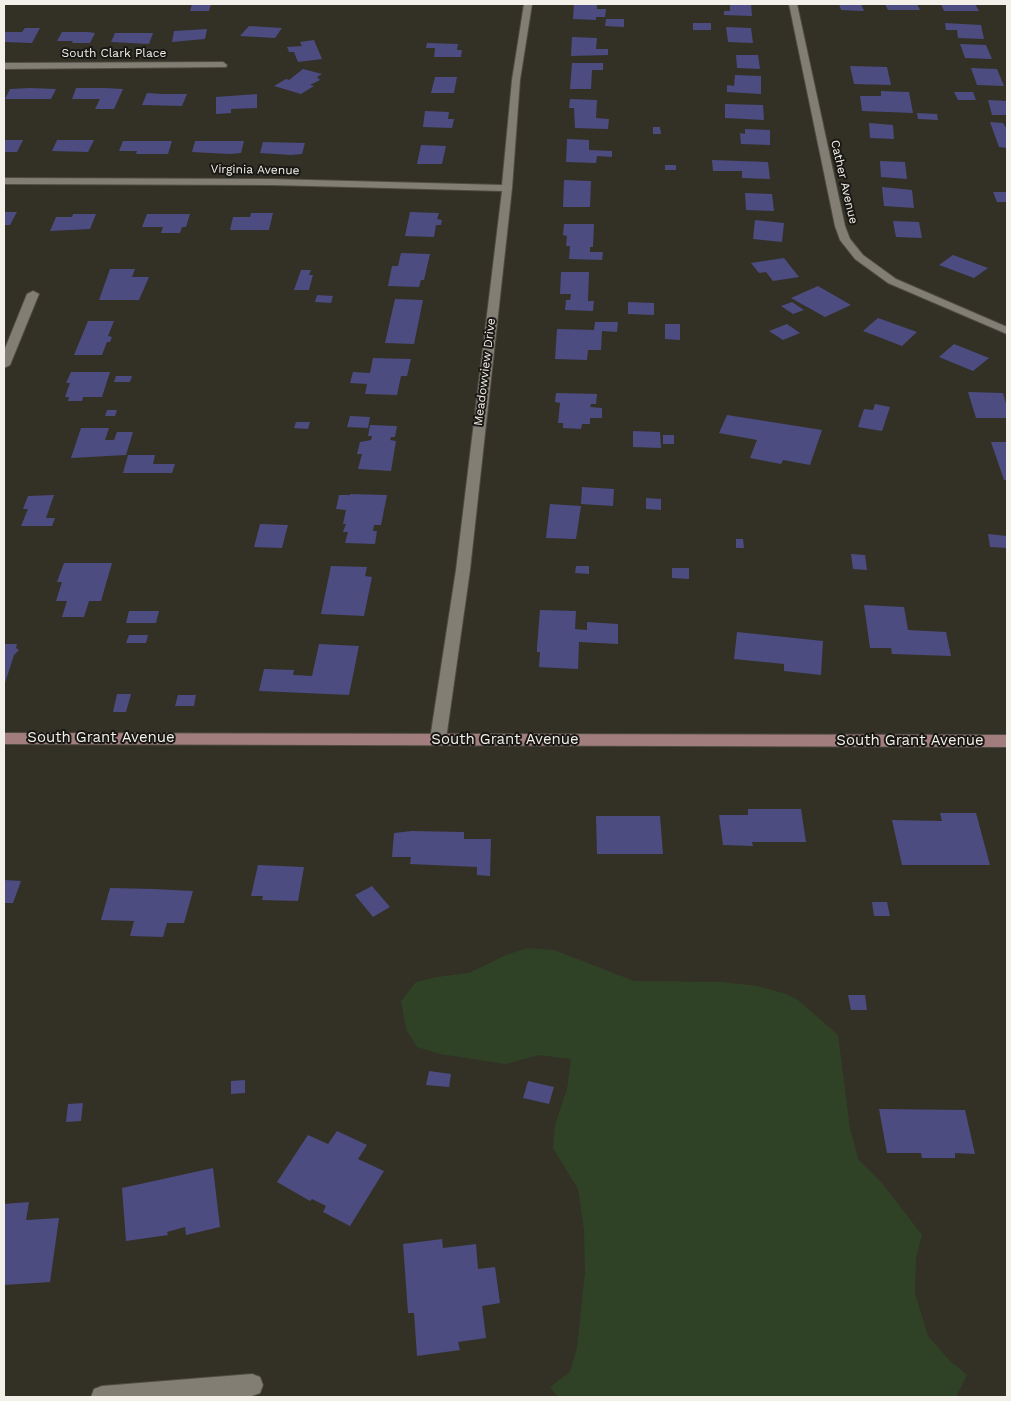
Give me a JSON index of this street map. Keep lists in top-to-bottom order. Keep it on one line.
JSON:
{"streets":{"street":["South Clark Place","Virginia Avenue","Cather Avenue","Meadowview Drive","South Grant Avenue"]},"crossings":[["Virginia Avenue","Meadowview Drive"],["Meadowview Drive","South Grant Avenue"]]}
